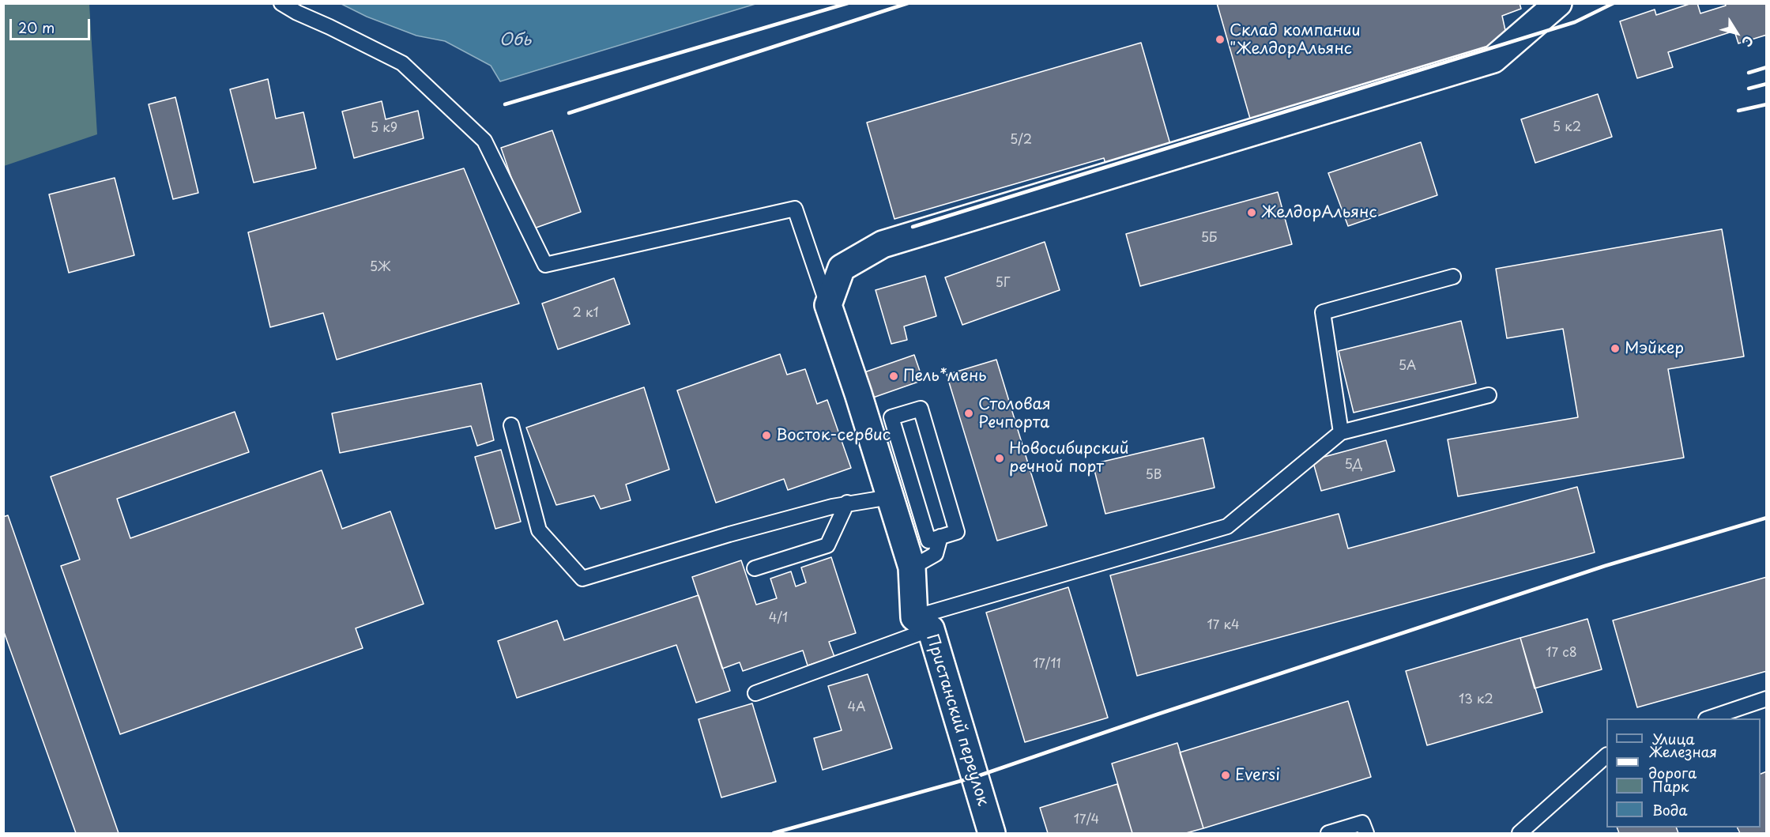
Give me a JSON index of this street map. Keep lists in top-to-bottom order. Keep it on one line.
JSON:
{"streets":{"street":["Пристанский переулок"]},"water":["Обь"],"places":["Склад компании \"ЖелдорАльянс","ЖелдорАльянс","Мэйкер","Пель*мень","Столовая Речпорта","Восток-сервис","Новосибирский речной порт","Eversi"],"house_numbers":["5 к2","5 к9","5/2","5Б","5Ж","5Г","2 к1","5А","5Д","5В","4/1","17 к4","17 с8","17/11","13 к2","4А","17/4"],"legend":["Улица","Железная дорога","Парк","Вода"],"scale_bar":"20 m","north":"bottom right"}
